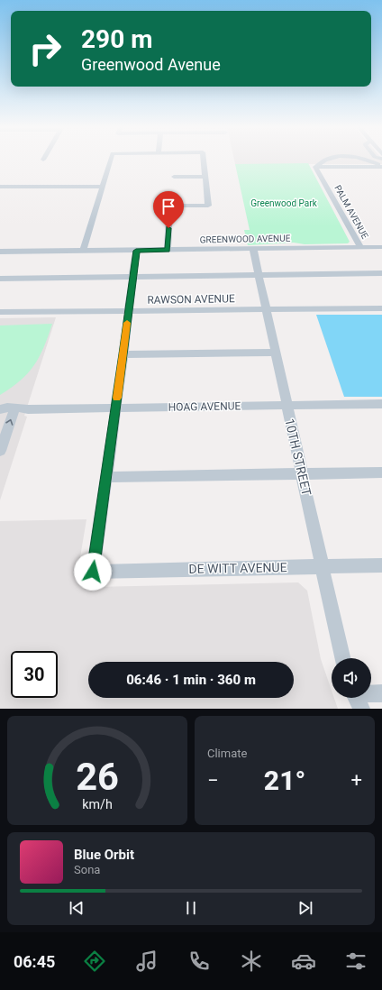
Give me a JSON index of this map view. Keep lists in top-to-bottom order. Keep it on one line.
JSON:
{"streets":{"street":["PALM AVENUE","GREENWOOD AVENUE","RAWSON AVENUE","HOAG AVENUE","10TH STREET","DE WITT AVENUE"]},"crossings":[["PALM AVENUE","GREENWOOD AVENUE"],["GREENWOOD AVENUE","10TH STREET"],["RAWSON AVENUE","10TH STREET"],["HOAG AVENUE","10TH STREET"],["10TH STREET","DE WITT AVENUE"]],"parks":["Greenwood Park"],"page":{"turn":["290 m","Greenwood Avenue"],"limit":"30","trip":"06:46 · 1 min · 360 m","tile":"Climate","heat":["−","21°","+"],"song":["Blue Orbit","Sona"],"tabs":"06:45","gauge":["26","km/h"]}}
